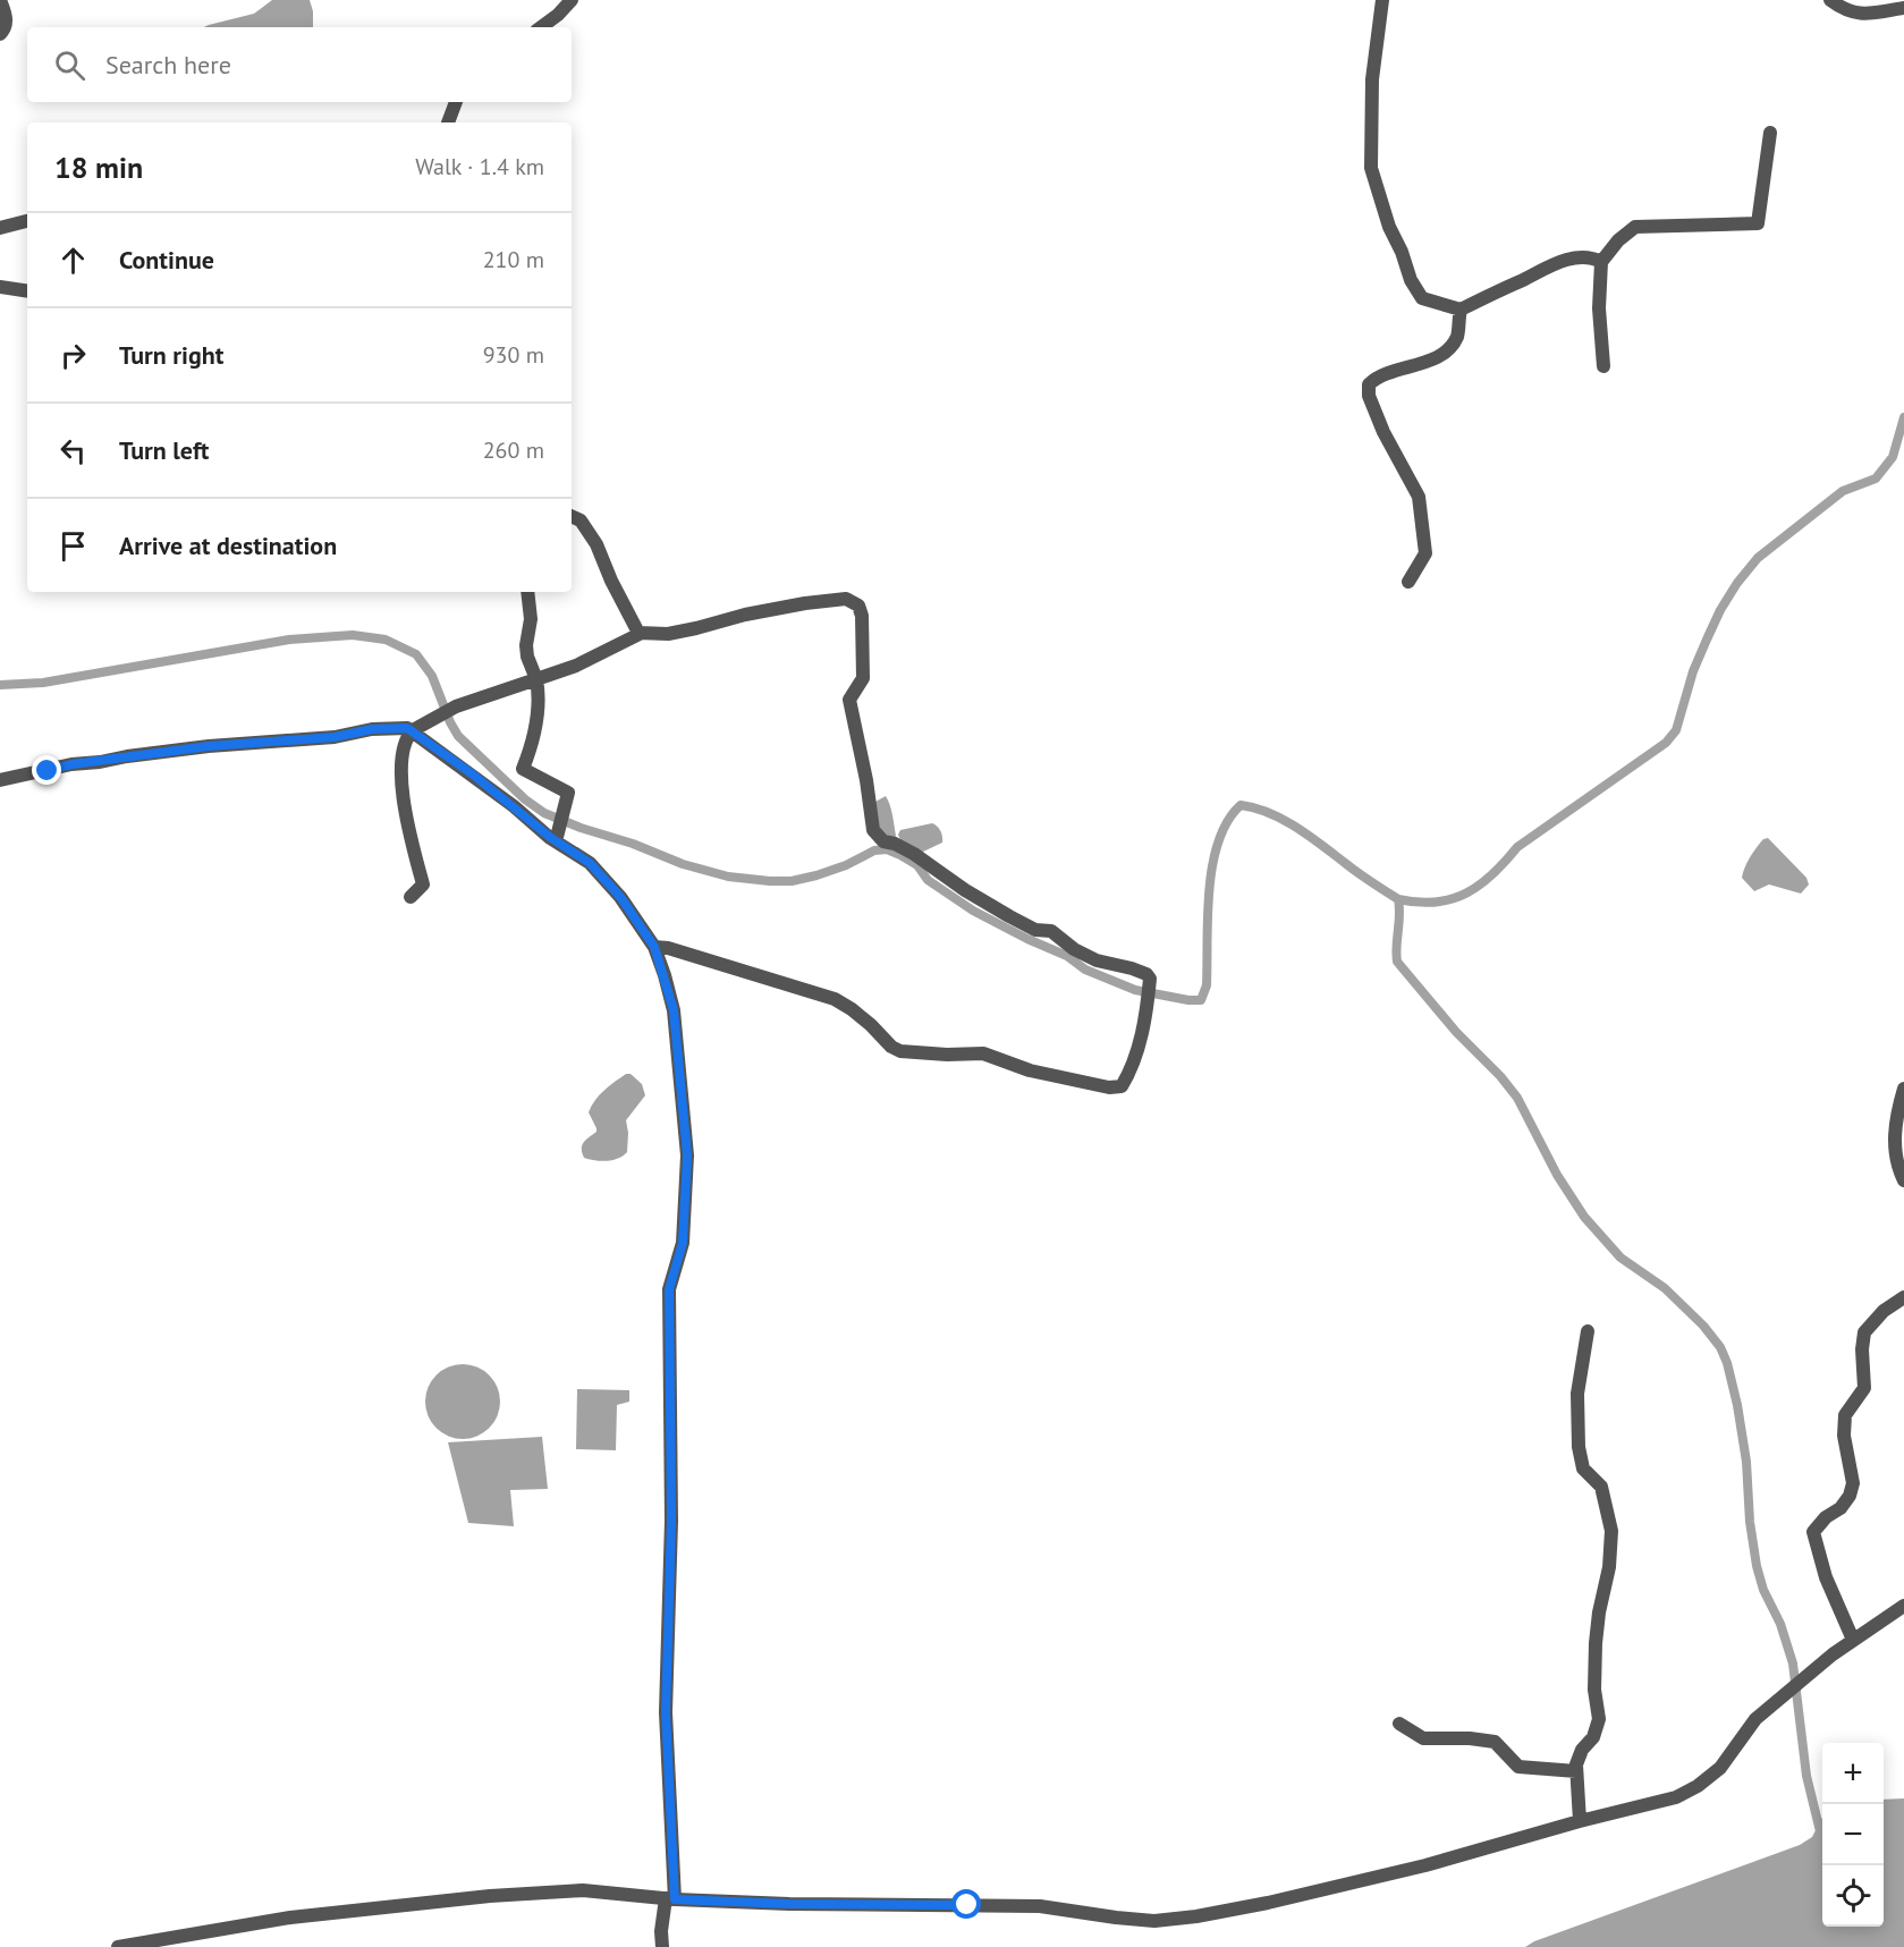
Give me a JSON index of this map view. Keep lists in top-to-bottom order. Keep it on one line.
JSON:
{"page":{"search":"Search here","heading":["18 min","Walk · 1.4 km"],"list":[["Continue","210 m"],["Turn right","930 m"],["Turn left","260 m"],"Arrive at destination"],"map_buttons":["+","−"]}}
